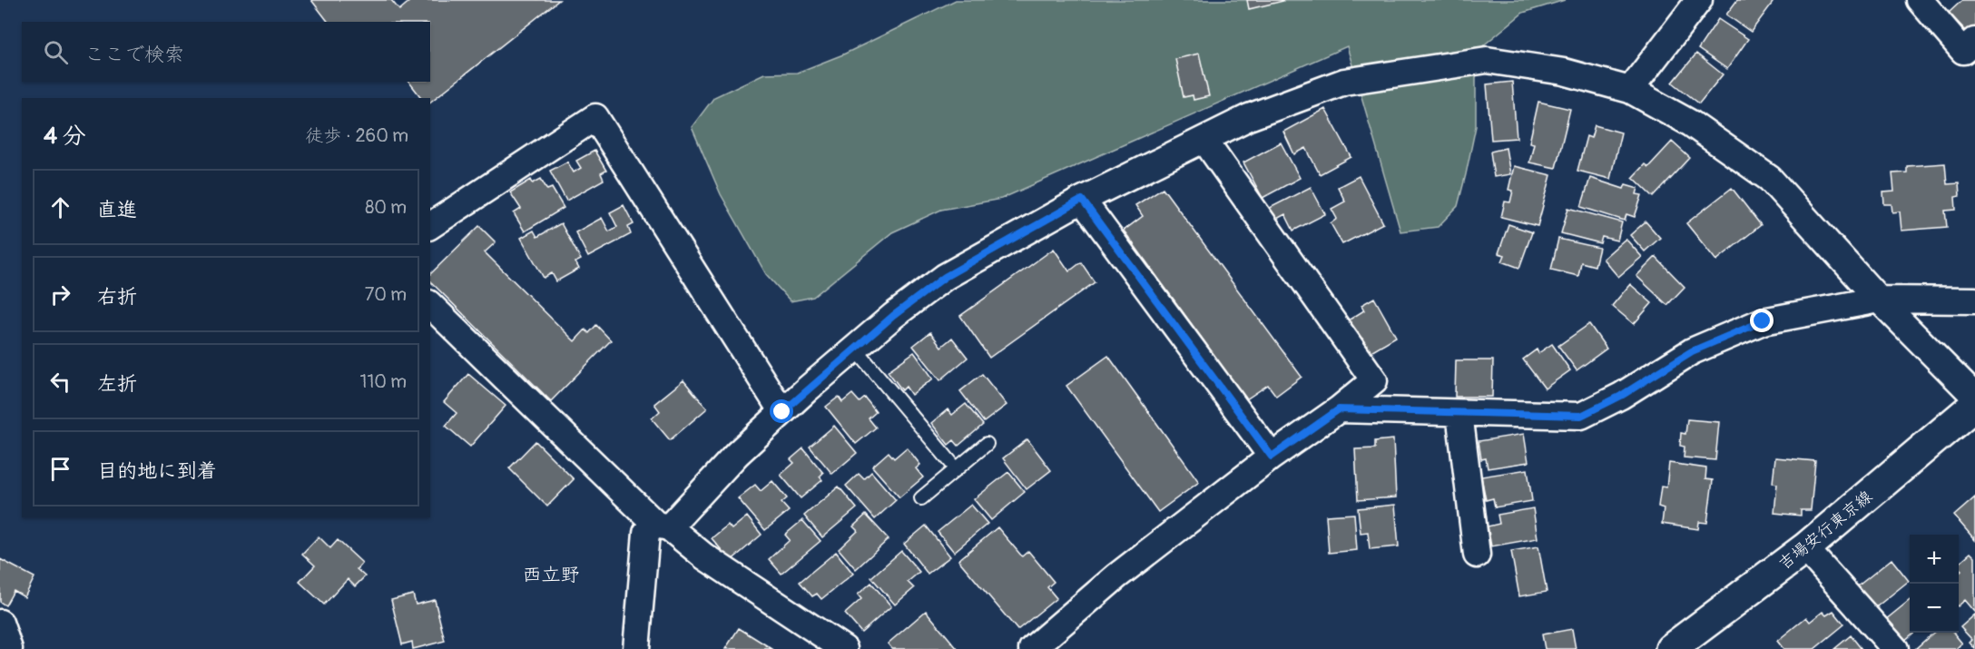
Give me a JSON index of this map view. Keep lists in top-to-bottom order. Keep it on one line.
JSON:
{"streets":{"main road":["吉場安行東京線"]},"districts":["西立野"],"page":{"search":"ここで検索","heading":["4 分","徒歩 · 260 m"],"list":[["直進","80 m"],["右折","70 m"],["左折","110 m"],"目的地に到着"],"map_buttons":["+","−"]}}
